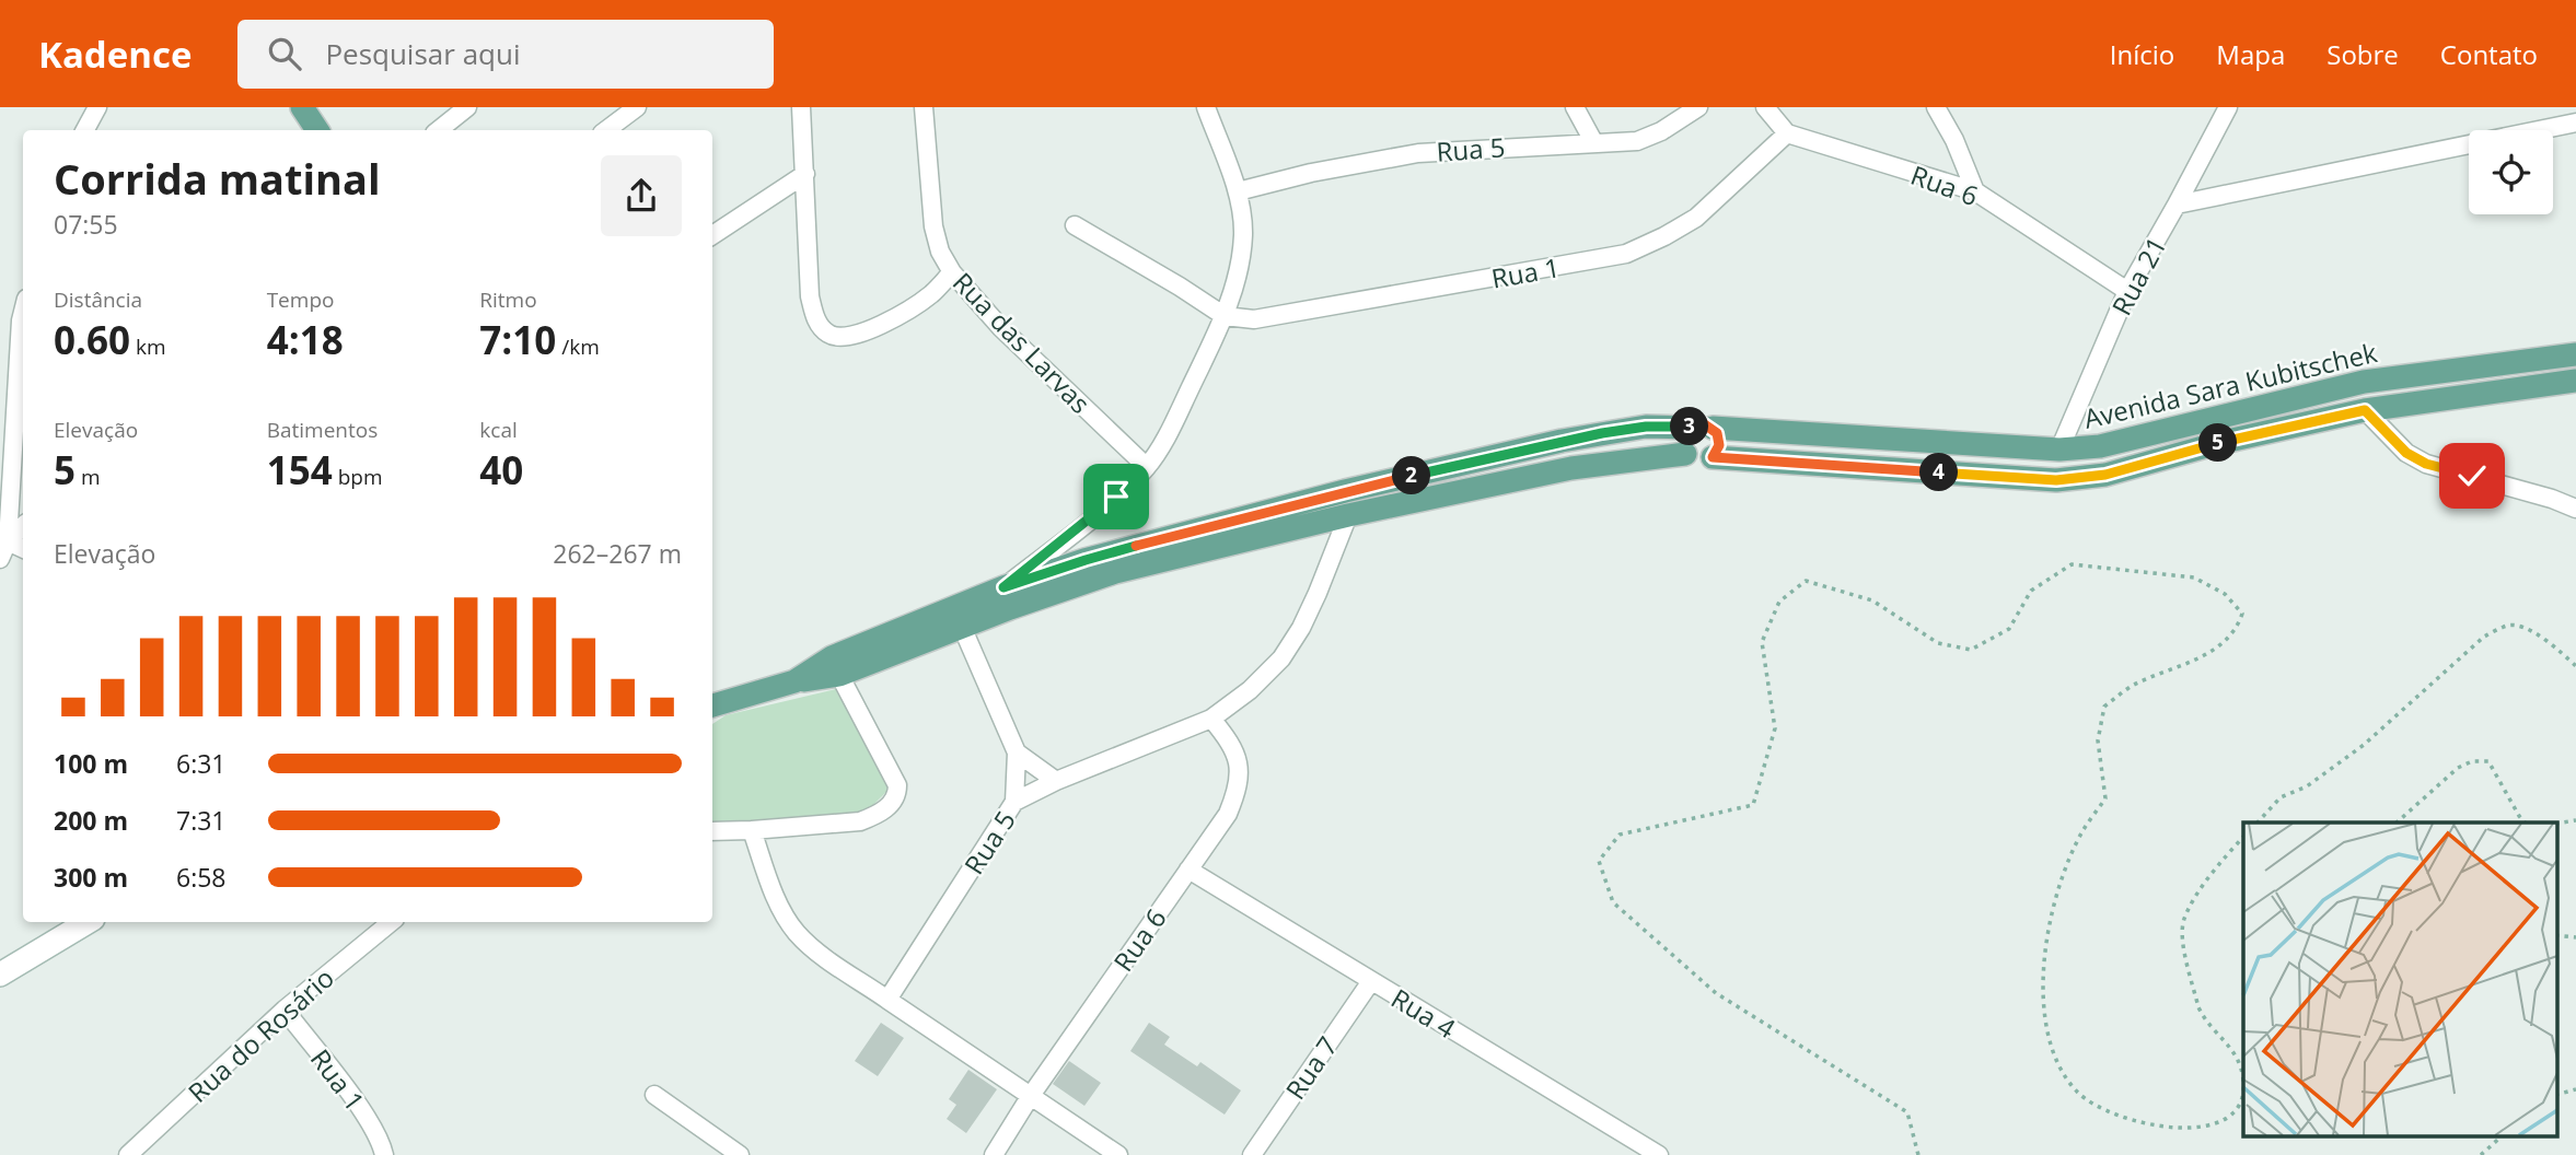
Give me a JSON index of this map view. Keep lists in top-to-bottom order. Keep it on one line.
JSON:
{"streets":{"main road":["Avenida Sara Kubitschek"],"street":["Rua 5","Rua 6","Rua 1","Rua 21","Rua das Larvas","Rua 4","Rua do Rosário","Rua 7"]},"crossings":[["Rua 5","Rua 6"],["Rua 5","Avenida Sara Kubitschek"],["Rua 6","Rua 1"],["Rua 6","Rua 21"],["Rua 6","Rua 4"],["Rua 1","Rua do Rosário"],["Rua 21","Avenida Sara Kubitschek"],["Rua 4","Rua 7"]],"page":{"header":"Kadence","search":"Pesquisar aqui","nav":["Início","Mapa","Sobre","Contato"],"heading":["Corrida matinal","07:55"],"stats":[["Distância","0.60 km"],["Tempo","4:18"],["Ritmo","7:10 /km"],["Elevação","5 m"],["Batimentos","154 bpm"],["kcal","40"]],"pins":["3","5","4","2"],"chart":["Elevação","262–267 m"],"list":[{"name":"100 m","note":"6:31"},{"name":"200 m","note":"7:31"},{"name":"300 m","note":"6:58"}]}}
